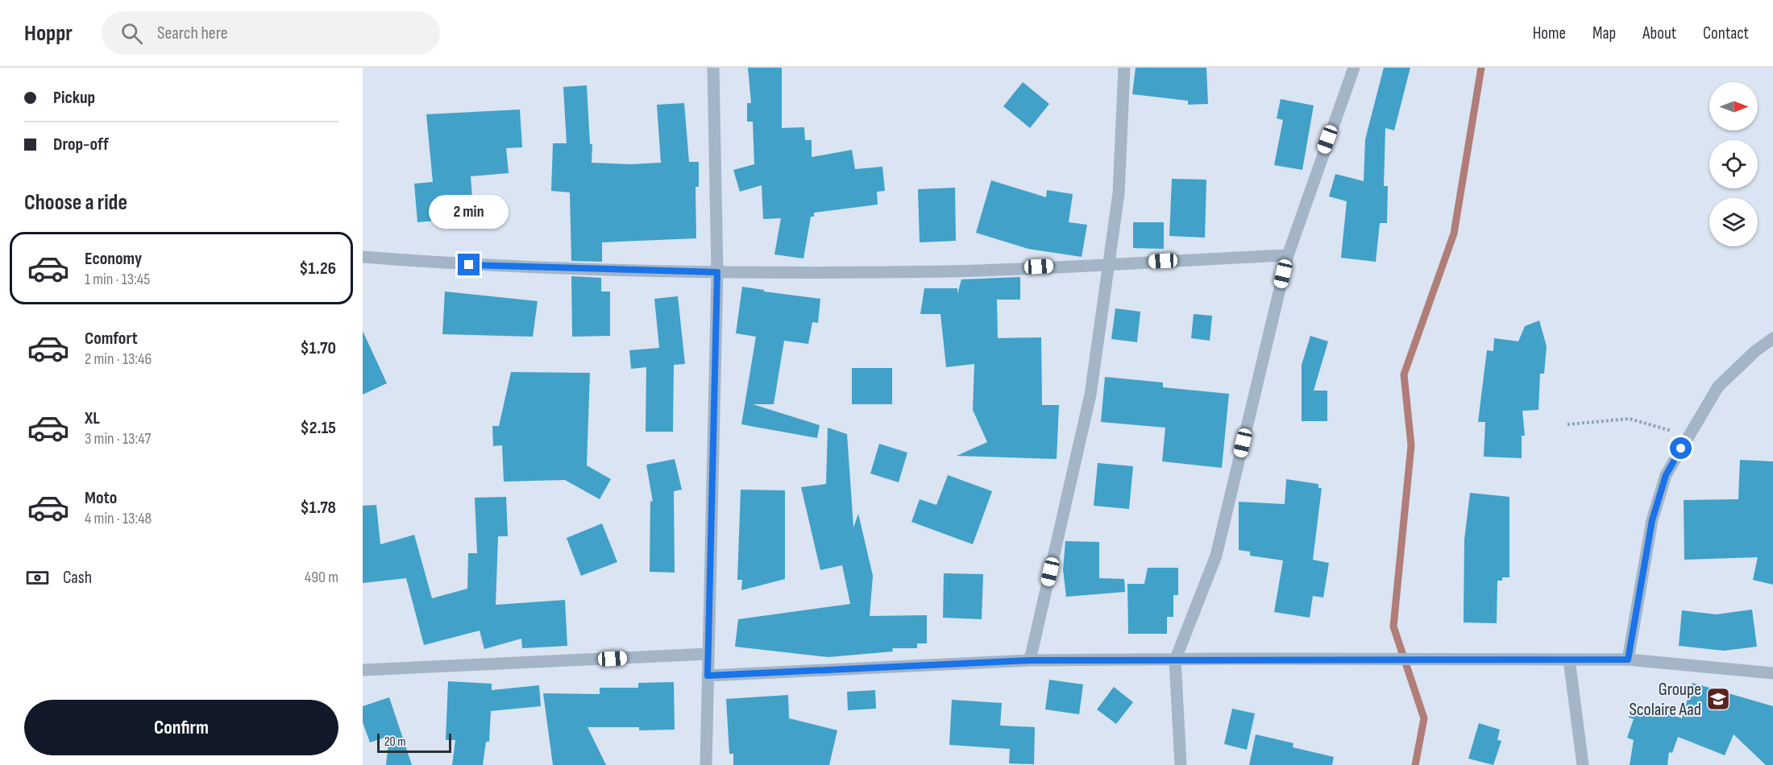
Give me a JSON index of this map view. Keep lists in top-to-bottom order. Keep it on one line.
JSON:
{"places":{"school or university":["Groupe Scolaire Aad"]},"scale_bar":"20 m","north":"right","page":{"header":"Hoppr","search":"Search here","nav":["Home","Map","About","Contact"],"banner":["Pickup","Drop-off"],"heading":"Choose a ride","bubble":"2 min","list":[{"name":"Economy","note":"1 min · 13:45","value":"$1.26"},{"name":"Comfort","note":"2 min · 13:46","value":"$1.70"},{"name":"XL","note":"3 min · 13:47","value":"$2.15"},{"name":"Moto","note":"4 min · 13:48","value":"$1.78"}],"pay":["Cash","490 m"],"buttons":"Confirm","scale":"20 m"}}
